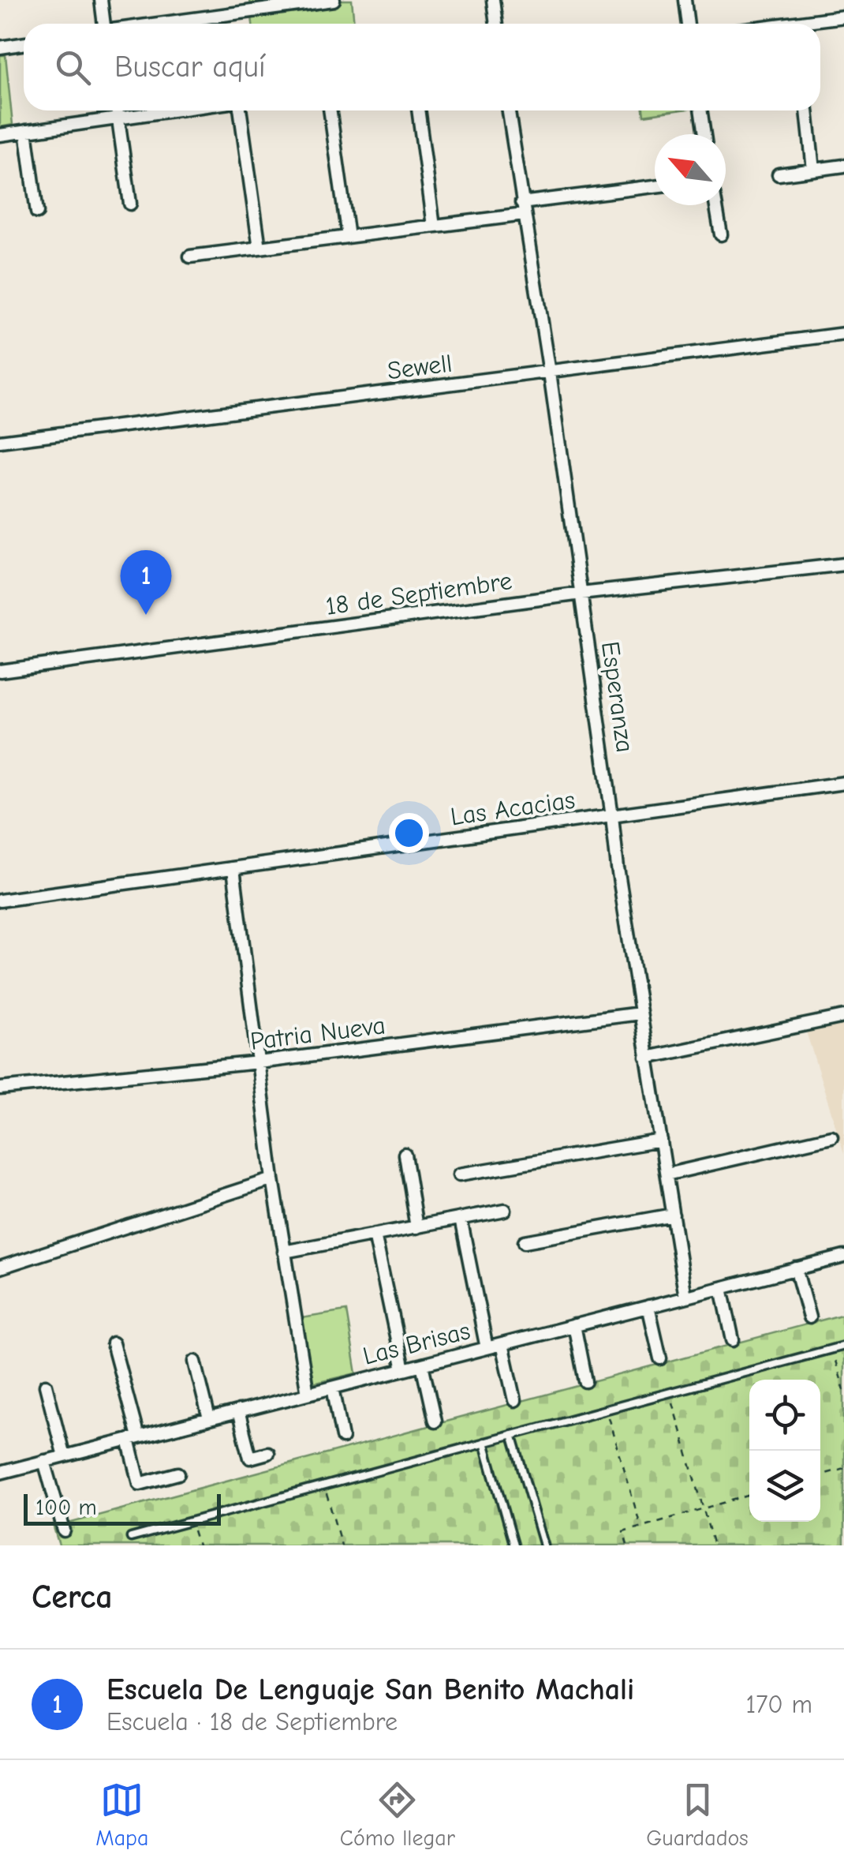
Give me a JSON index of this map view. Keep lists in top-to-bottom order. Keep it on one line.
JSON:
{"streets":{"street":["Sewell","18 de Septiembre","Esperanza","Las Acacias","Patria Nueva","Las Brisas"]},"crossings":[["Sewell","Esperanza"],["18 de Septiembre","Esperanza"],["Esperanza","Las Acacias"],["Esperanza","Patria Nueva"],["Esperanza","Las Brisas"]],"scale_bar":"100 m","north":"top left","page":{"search":"Buscar aquí","pins":"1","scale":"100 m","heading":"Cerca","list":[{"mark":"1","name":"Escuela De Lenguaje San Benito Machali","note":"Escuela · 18 de Septiembre","value":"170 m"}],"nav":["Mapa","Cómo llegar","Guardados"]}}
